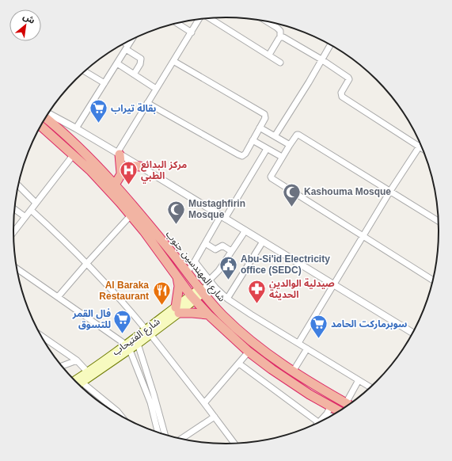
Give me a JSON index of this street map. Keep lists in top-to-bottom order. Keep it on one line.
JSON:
{"streets":{"highway":["شارع المهندسين جنوب"],"main road":["شارع الفتيحاب"]},"crossings":[["شارع المهندسين جنوب","شارع الفتيحاب"]],"places":{"supermarket":["بقالة تيراب","فال القمر للتسوق","سوبرماركت الحامد"],"hospital":["مركز البدائع الطبي"],"mosque":["Kashouma Mosque","Mustaghfirin Mosque"],"public building":["Abu-Si'id Electricity office (SEDC)"],"pharmacy":["صيدلية الوالدين الحديثة"],"restaurant":["Al Baraka Restaurant"]},"north":"top right"}
